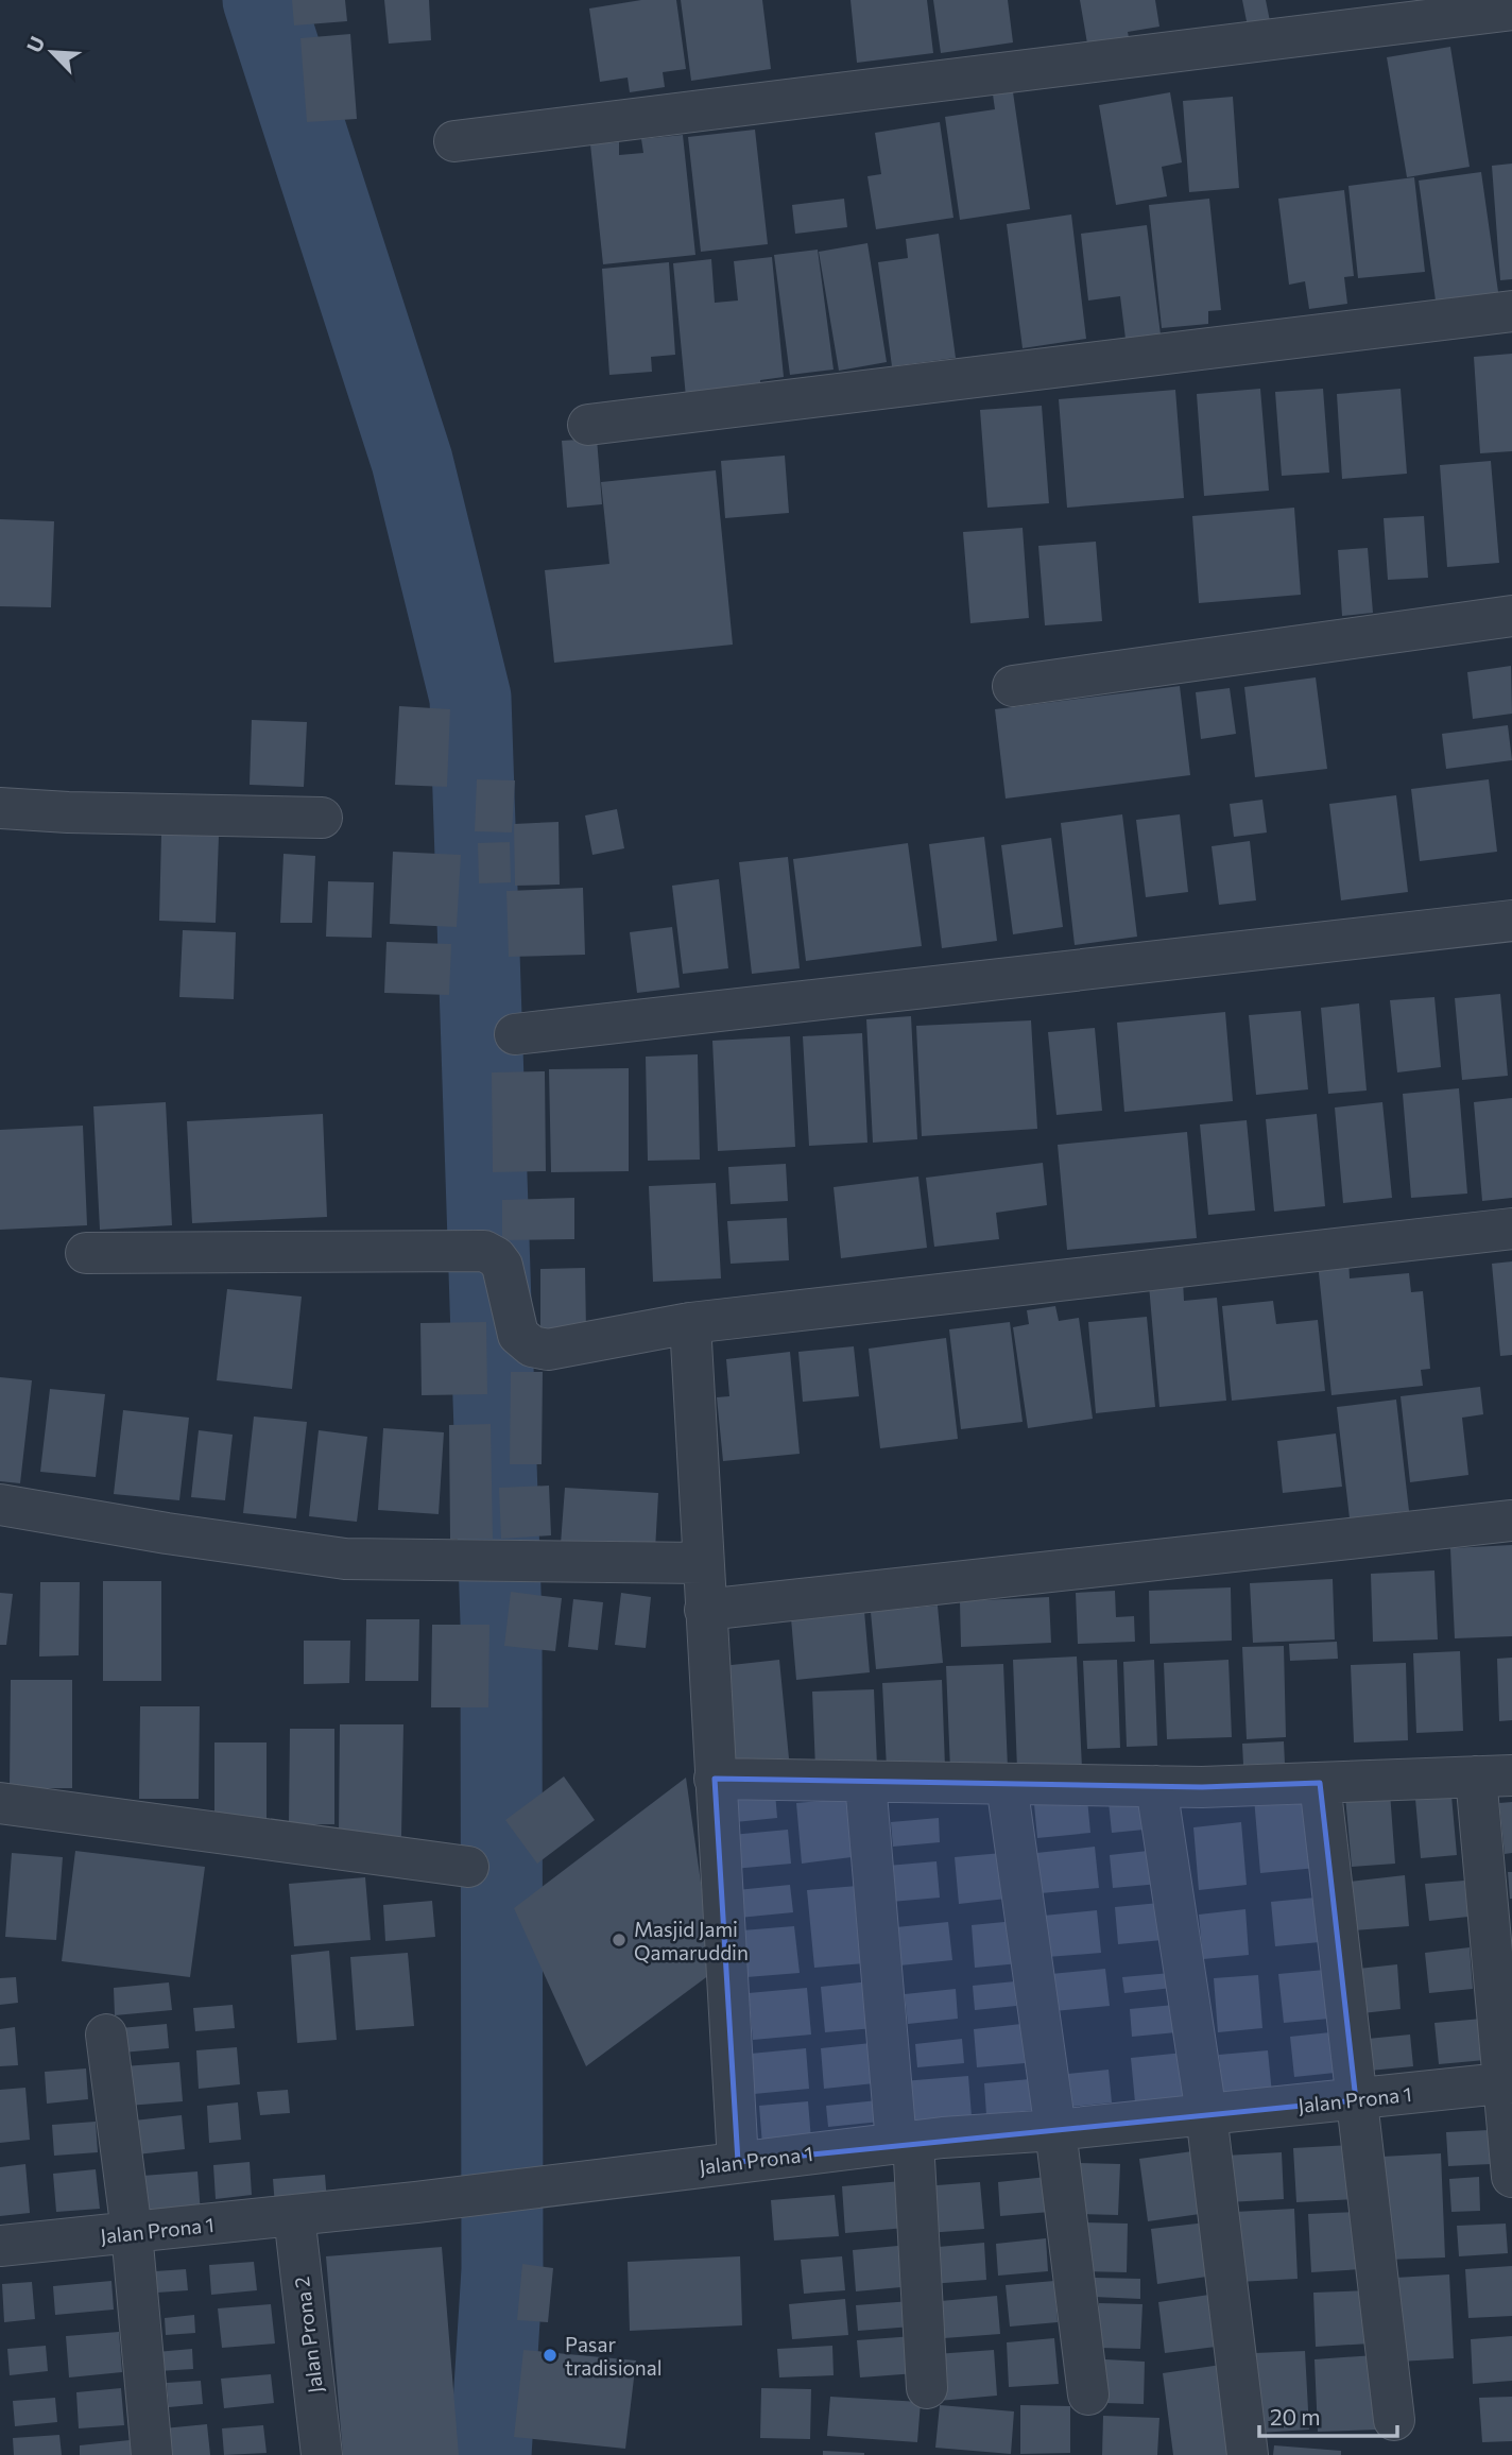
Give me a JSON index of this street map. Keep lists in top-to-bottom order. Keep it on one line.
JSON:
{"streets":{"street":["Jalan Prona 1","Jalan Prona 2"]},"crossings":[["Jalan Prona 1","Jalan Prona 2"]],"places":["Masjid Jami Qamaruddin","Pasar tradisional"],"scale_bar":"20 m","north":"top left"}
